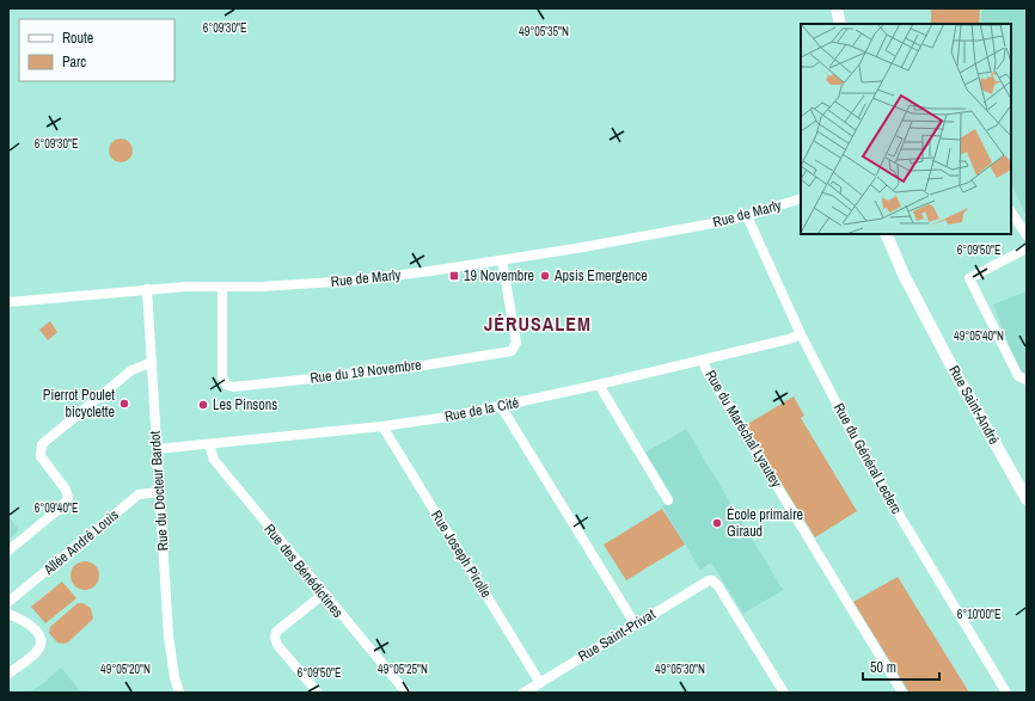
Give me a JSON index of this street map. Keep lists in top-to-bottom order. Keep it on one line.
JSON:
{"streets":{"street":["Rue de Marly","Rue du 19 Novembre","Rue Saint-André","Rue de la Cité","Rue du Maréchal Lyautey","Rue du Général Leclerc","Rue du Docteur Bardot","Allée André Louis","Rue Joseph Pirolle","Rue des Bénédictines","Rue Saint-Privat"]},"crossings":[["Rue de Marly","Rue du 19 Novembre"],["Rue de Marly","Rue du Général Leclerc"],["Rue de Marly","Rue du Docteur Bardot"],["Rue de la Cité","Rue du Maréchal Lyautey"],["Rue de la Cité","Rue du Général Leclerc"],["Rue de la Cité","Rue du Docteur Bardot"],["Rue de la Cité","Rue Joseph Pirolle"],["Rue de la Cité","Rue des Bénédictines"],["Rue du Docteur Bardot","Allée André Louis"],["Rue Joseph Pirolle","Rue Saint-Privat"]],"districts":["JÉRUSALEM"],"places":{"transit":["19 Novembre"],"other":["Apsis Emergence","Pierrot Poulet bicyclette","Les Pinsons","École primaire Giraud"]},"legend":["Route","Parc"],"scale_bar":"50 m","coordinates":["6°09'30\"E","49°05'35\"N","6°09'50\"E","49°05'40\"N","6°09'40\"E","6°10'00\"E","49°05'20\"N","49°05'25\"N","49°05'30\"N"]}
